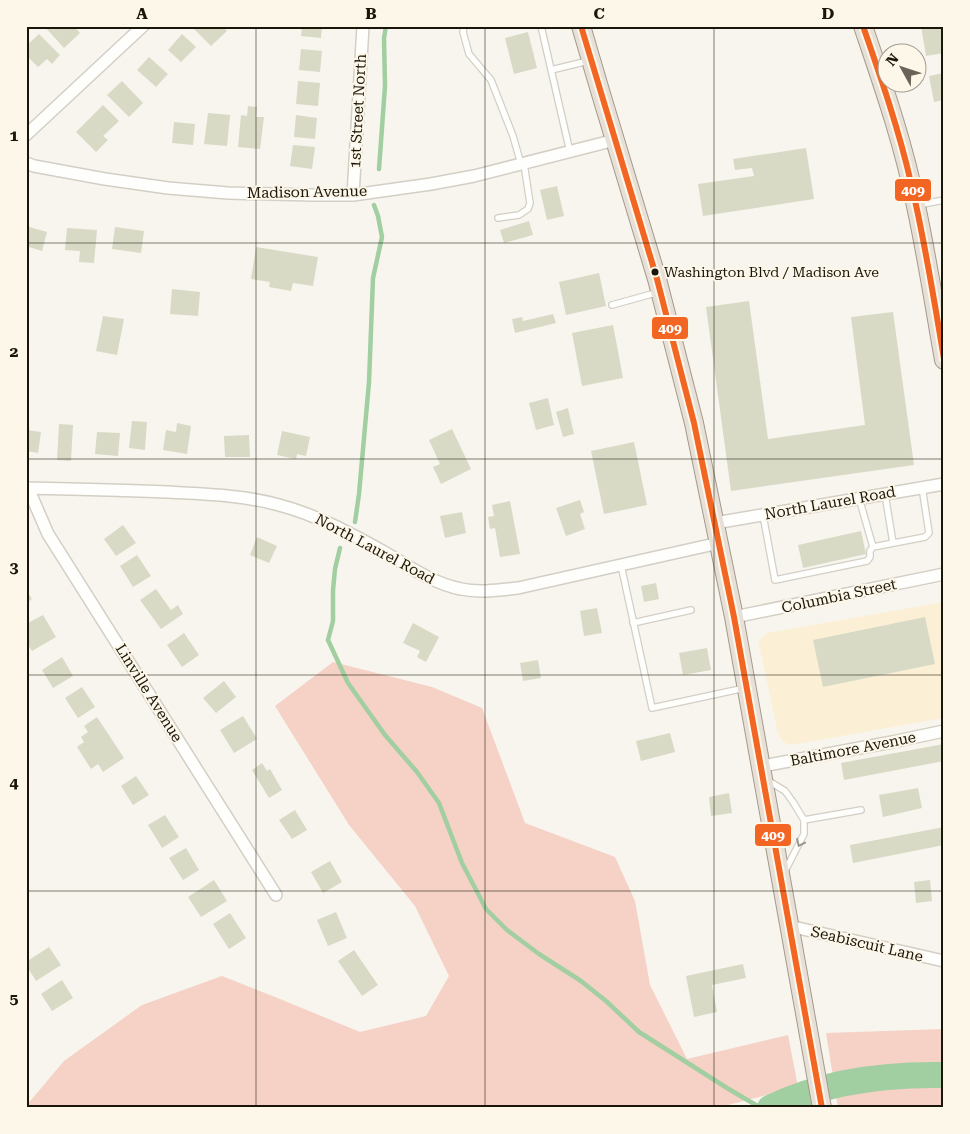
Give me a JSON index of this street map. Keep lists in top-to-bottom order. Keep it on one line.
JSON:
{"streets":{"street":["1st Street North","Madison Avenue","North Laurel Road","Columbia Street","Linville Avenue","Baltimore Avenue","Seabiscuit Lane"]},"crossings":[["1st Street North","Madison Avenue"],["North Laurel Road","Linville Avenue"]],"places":["Washington Blvd / Madison Ave"],"lines":["transit line 409"],"north":"top left","grid":{"columns":["A","B","C","D"],"rows":["1","2","3","4","5"]}}
